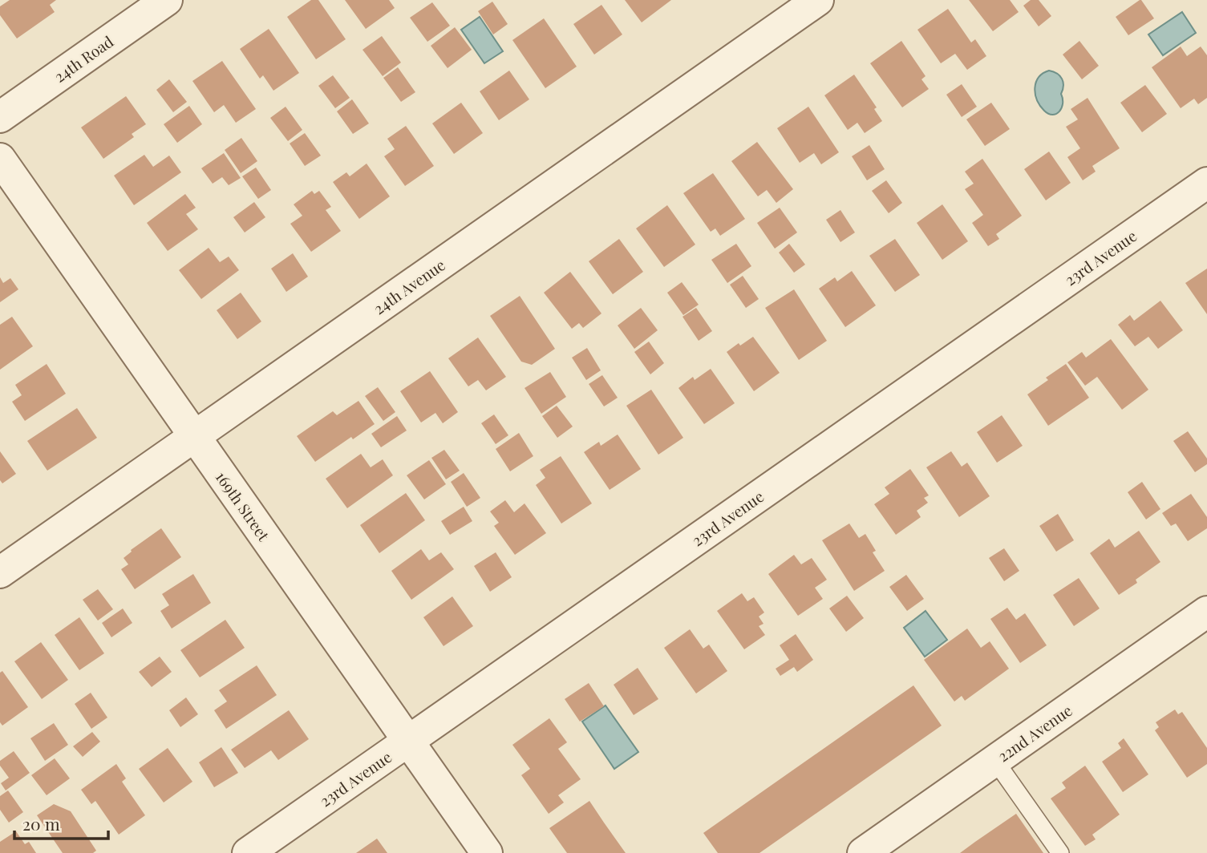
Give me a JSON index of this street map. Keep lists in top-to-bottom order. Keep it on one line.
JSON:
{"streets":{"street":["24th Road","23rd Avenue","24th Avenue","169th Street","22nd Avenue"]},"crossings":[["23rd Avenue","169th Street"],["24th Avenue","169th Street"]],"scale_bar":"20 m"}
